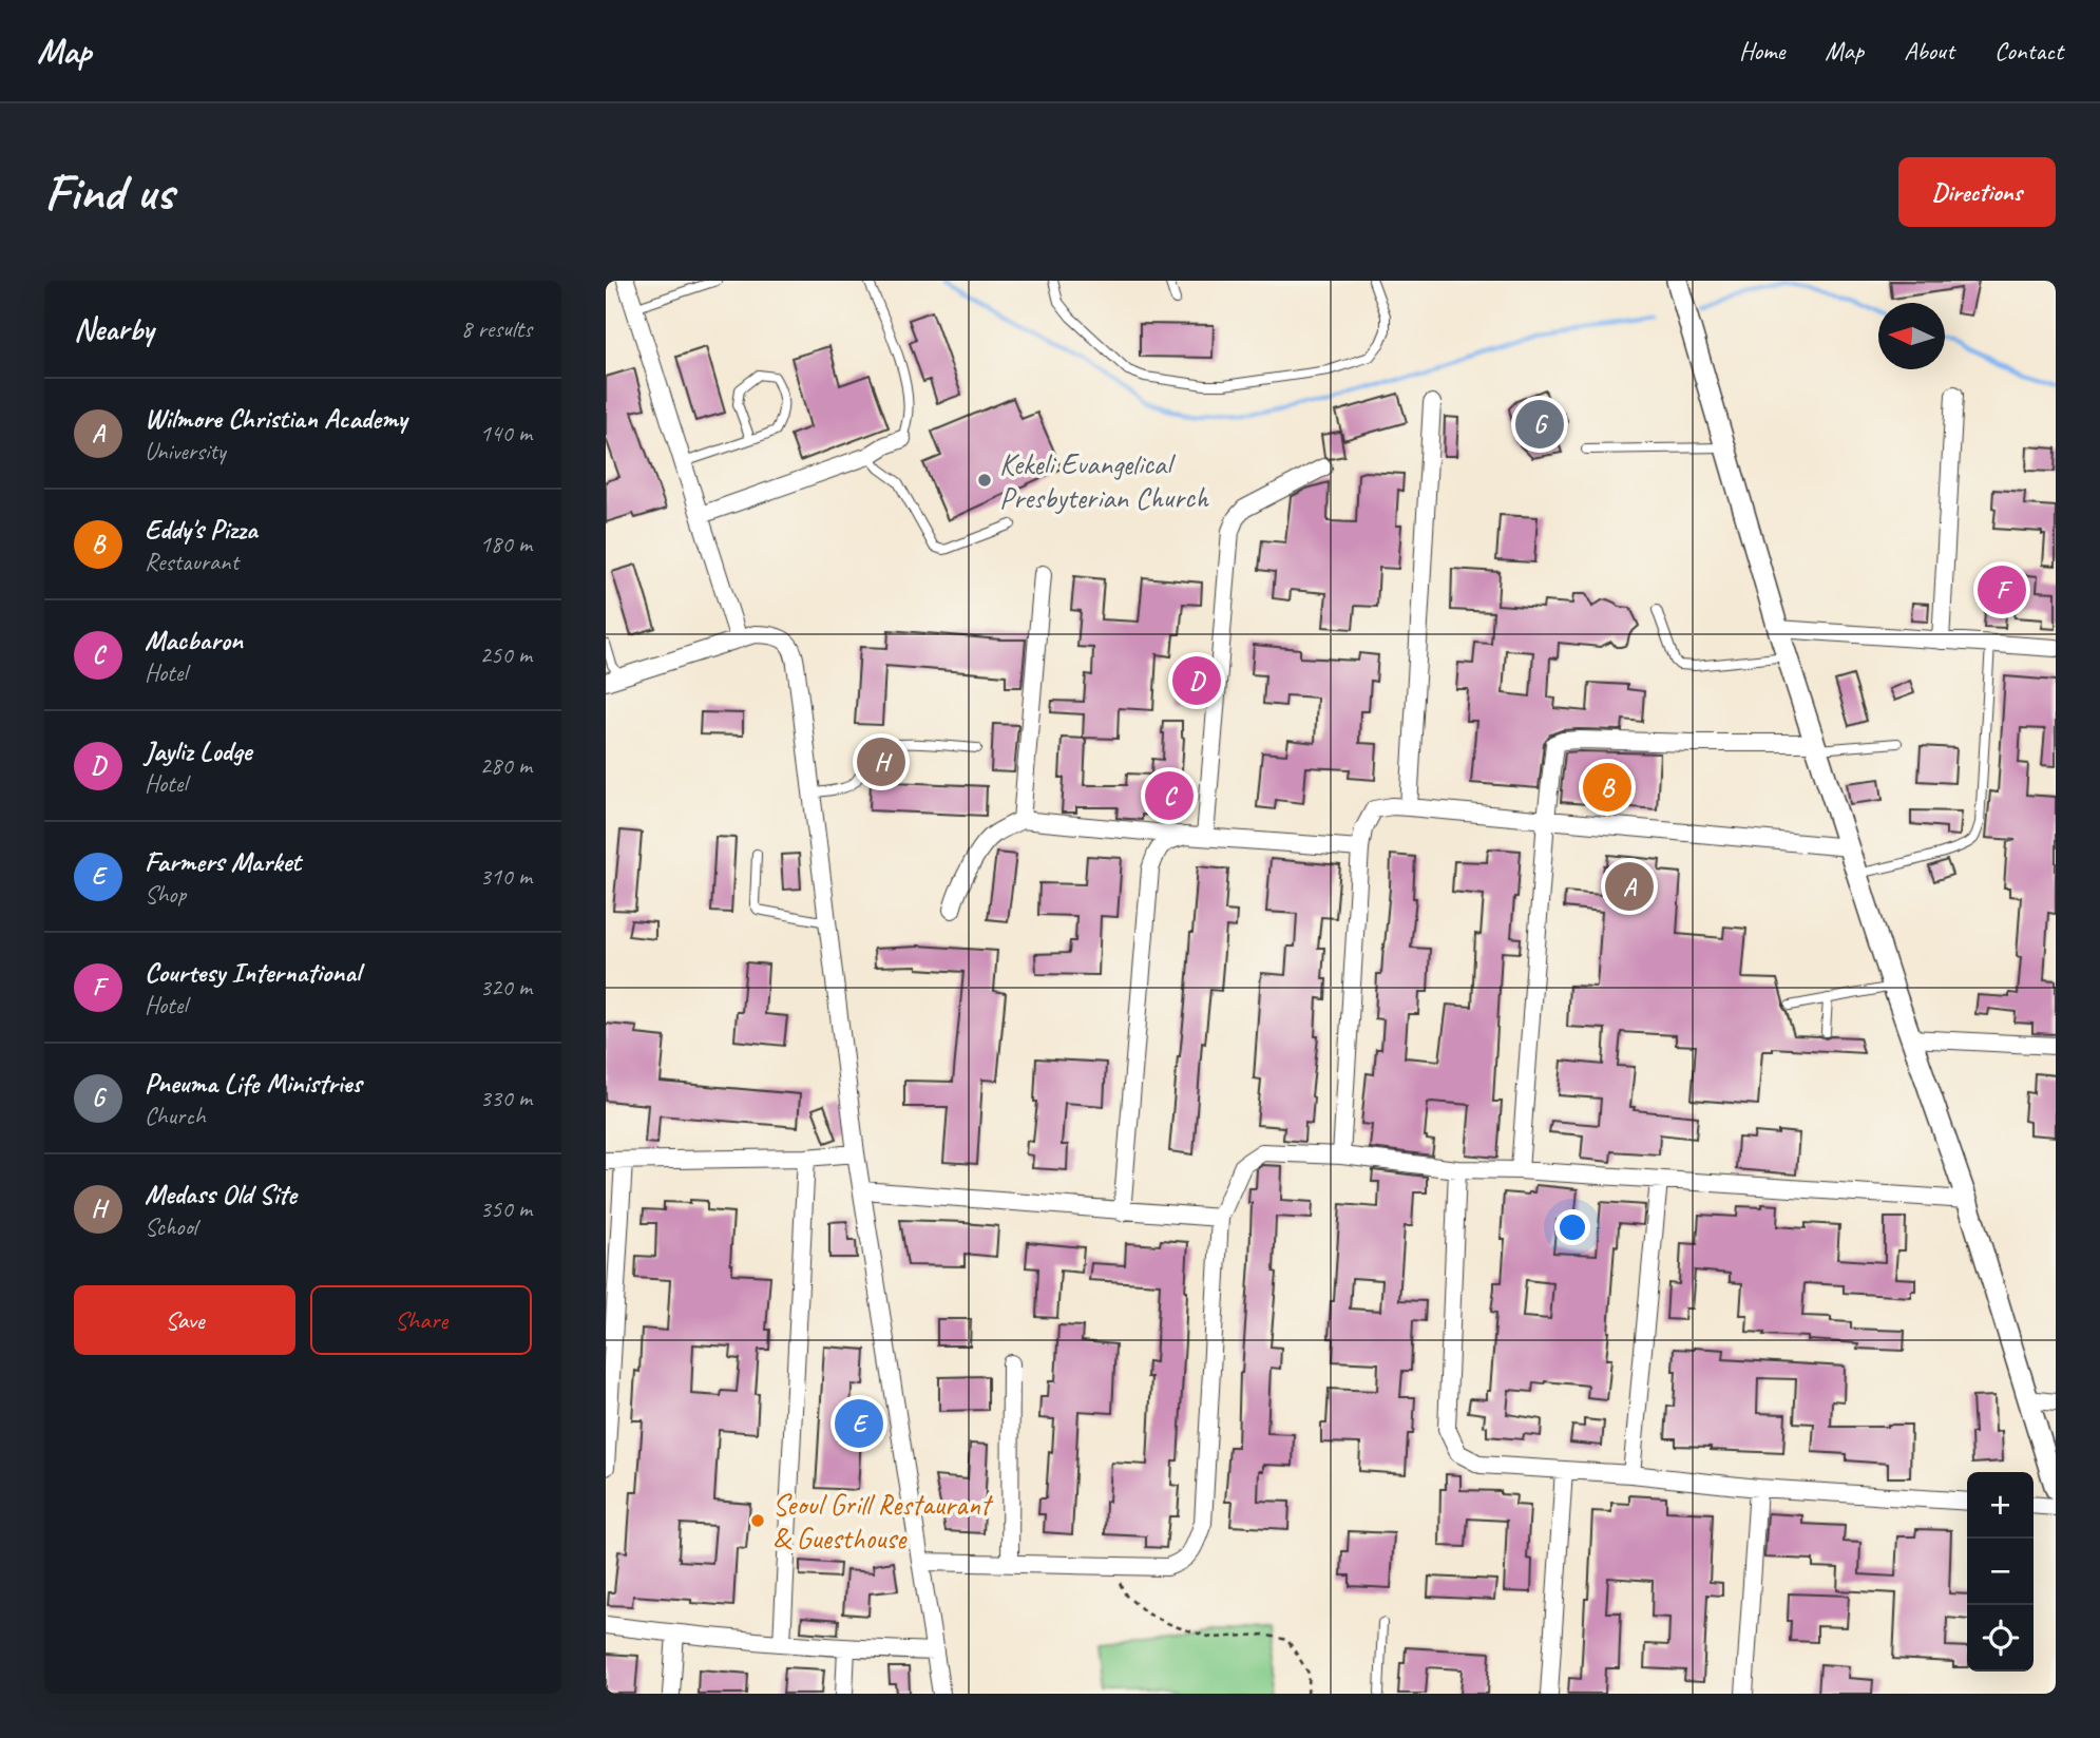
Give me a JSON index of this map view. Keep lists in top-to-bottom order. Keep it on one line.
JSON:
{"places":["Kekeli Evangelical Presbyterian Church","Seoul Grill Restaurant & Guesthouse"],"north":"left","page":{"header":"Map","nav":["Home","Map","About","Contact"],"buttons":["Directions",["Save","Share"]],"title":"Find us","heading":["Nearby","8 results"],"list":[{"mark":"A","name":"Wilmore Christian Academy","note":"University","value":"140 m"},{"mark":"B","name":"Eddy's Pizza","note":"Restaurant","value":"180 m"},{"mark":"C","name":"Macbaron","note":"Hotel","value":"250 m"},{"mark":"D","name":"Jayliz Lodge","note":"Hotel","value":"280 m"},{"mark":"E","name":"Farmers Market","note":"Shop","value":"310 m"},{"mark":"F","name":"Courtesy International","note":"Hotel","value":"320 m"},{"mark":"G","name":"Pneuma Life Ministries","note":"Church","value":"330 m"},{"mark":"H","name":"Medass Old Site","note":"School","value":"350 m"}],"pins":["G","F","D","H","B","C","A","E"],"map_buttons":["+","−"]}}
